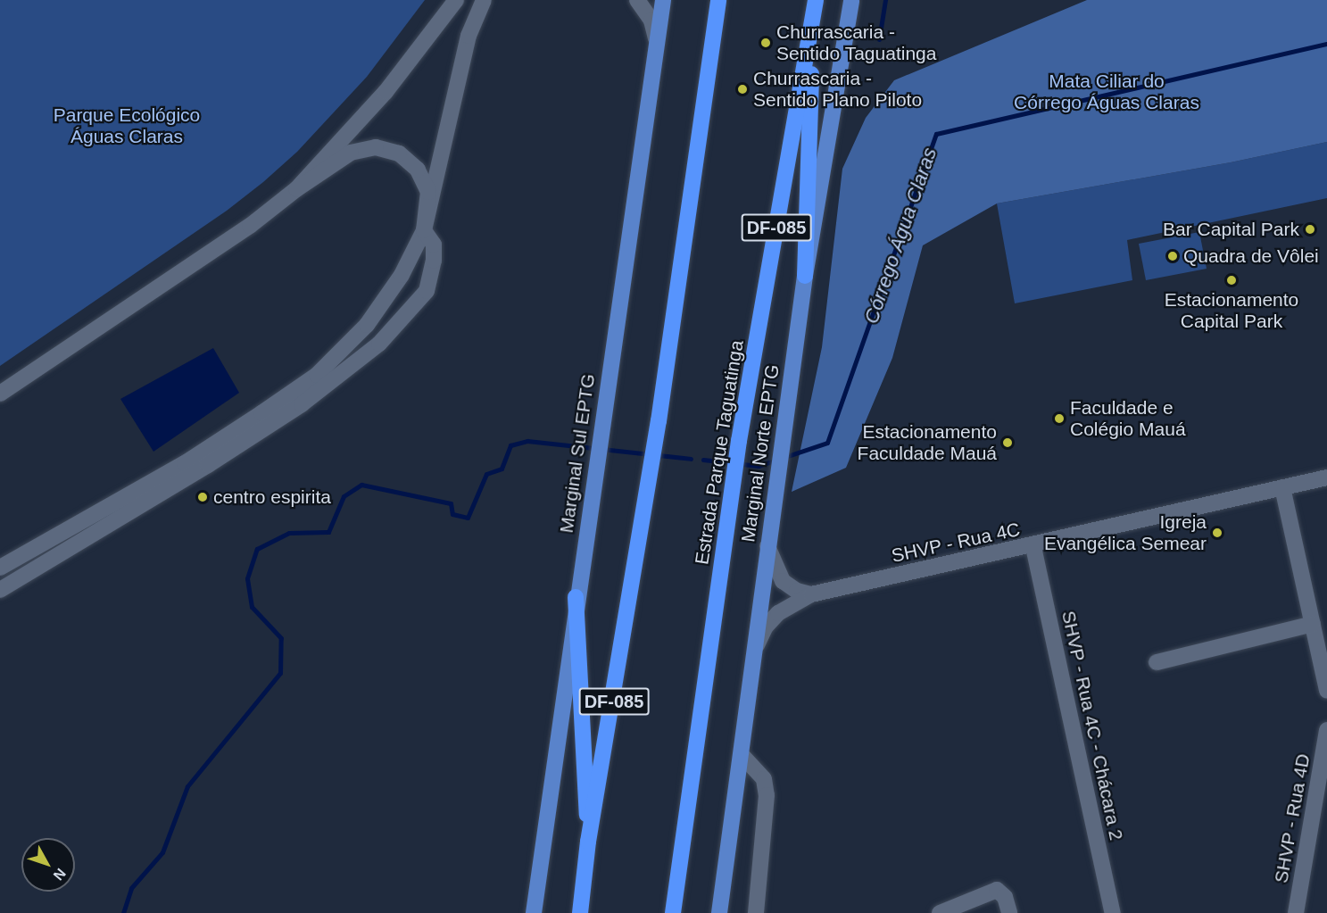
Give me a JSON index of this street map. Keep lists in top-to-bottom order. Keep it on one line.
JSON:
{"streets":{"highway":["DF-085","Estrada Parque Taguatinga"],"main road":["Marginal Sul EPTG","Marginal Norte EPTG"],"street":["SHVP - Rua 4C","SHVP - Rua 4C - Chácara 2","SHVP - Rua 4D"]},"crossings":[["Marginal Norte EPTG","SHVP - Rua 4C"],["SHVP - Rua 4C","SHVP - Rua 4C - Chácara 2"]],"water":["Córrego Água Claras"],"parks":["Mata Ciliar do Córrego Águas Claras","Parque Ecológico Águas Claras"],"places":["Churrascaria - Sentido Taguatinga","Churrascaria - Sentido Plano Piloto","Bar Capital Park","Quadra de Vôlei","Estacionamento Capital Park","Faculdade e Colégio Mauá","Estacionamento Faculdade Mauá","centro espirita","Igreja Evangélica Semear"],"north":"bottom right"}
